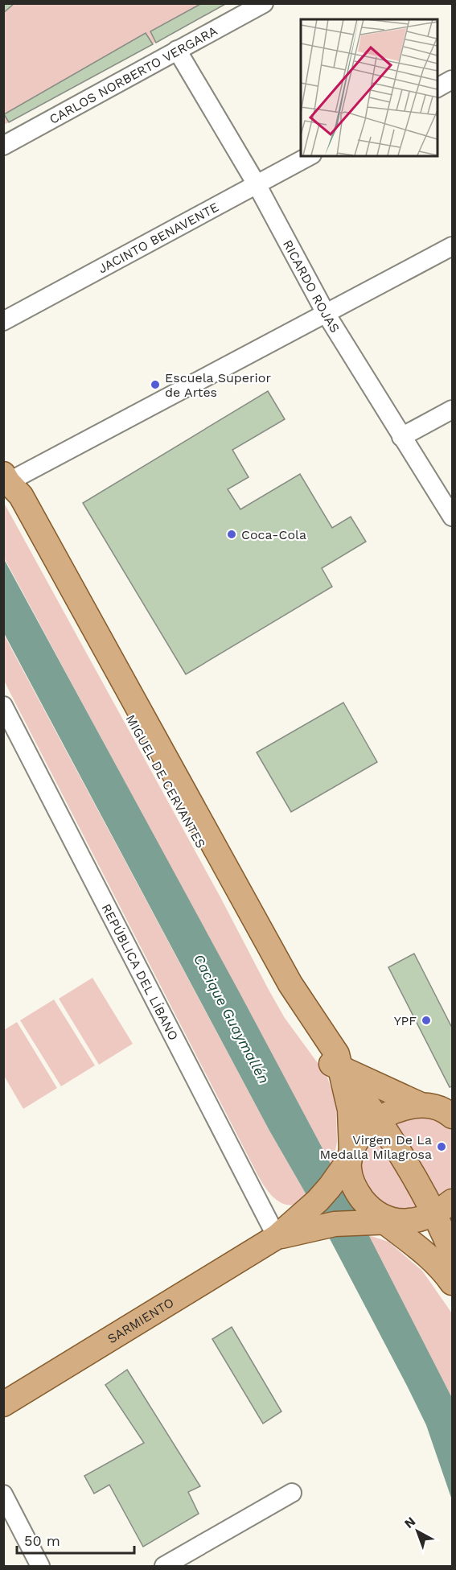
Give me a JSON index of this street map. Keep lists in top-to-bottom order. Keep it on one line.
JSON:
{"streets":{"main road":["MIGUEL DE CERVANTES","SARMIENTO"],"street":["CARLOS NORBERTO VERGARA","JACINTO BENAVENTE","RICARDO ROJAS","REPÚBLICA DEL LÍBANO"]},"crossings":[["CARLOS NORBERTO VERGARA","RICARDO ROJAS"],["JACINTO BENAVENTE","RICARDO ROJAS"],["MIGUEL DE CERVANTES","SARMIENTO"],["REPÚBLICA DEL LÍBANO","SARMIENTO"]],"water":["Cacique Guaymallén"],"places":["Escuela Superior de Artes","Coca-Cola","YPF","Virgen De La Medalla Milagrosa"],"scale_bar":"50 m","north":"top left"}
